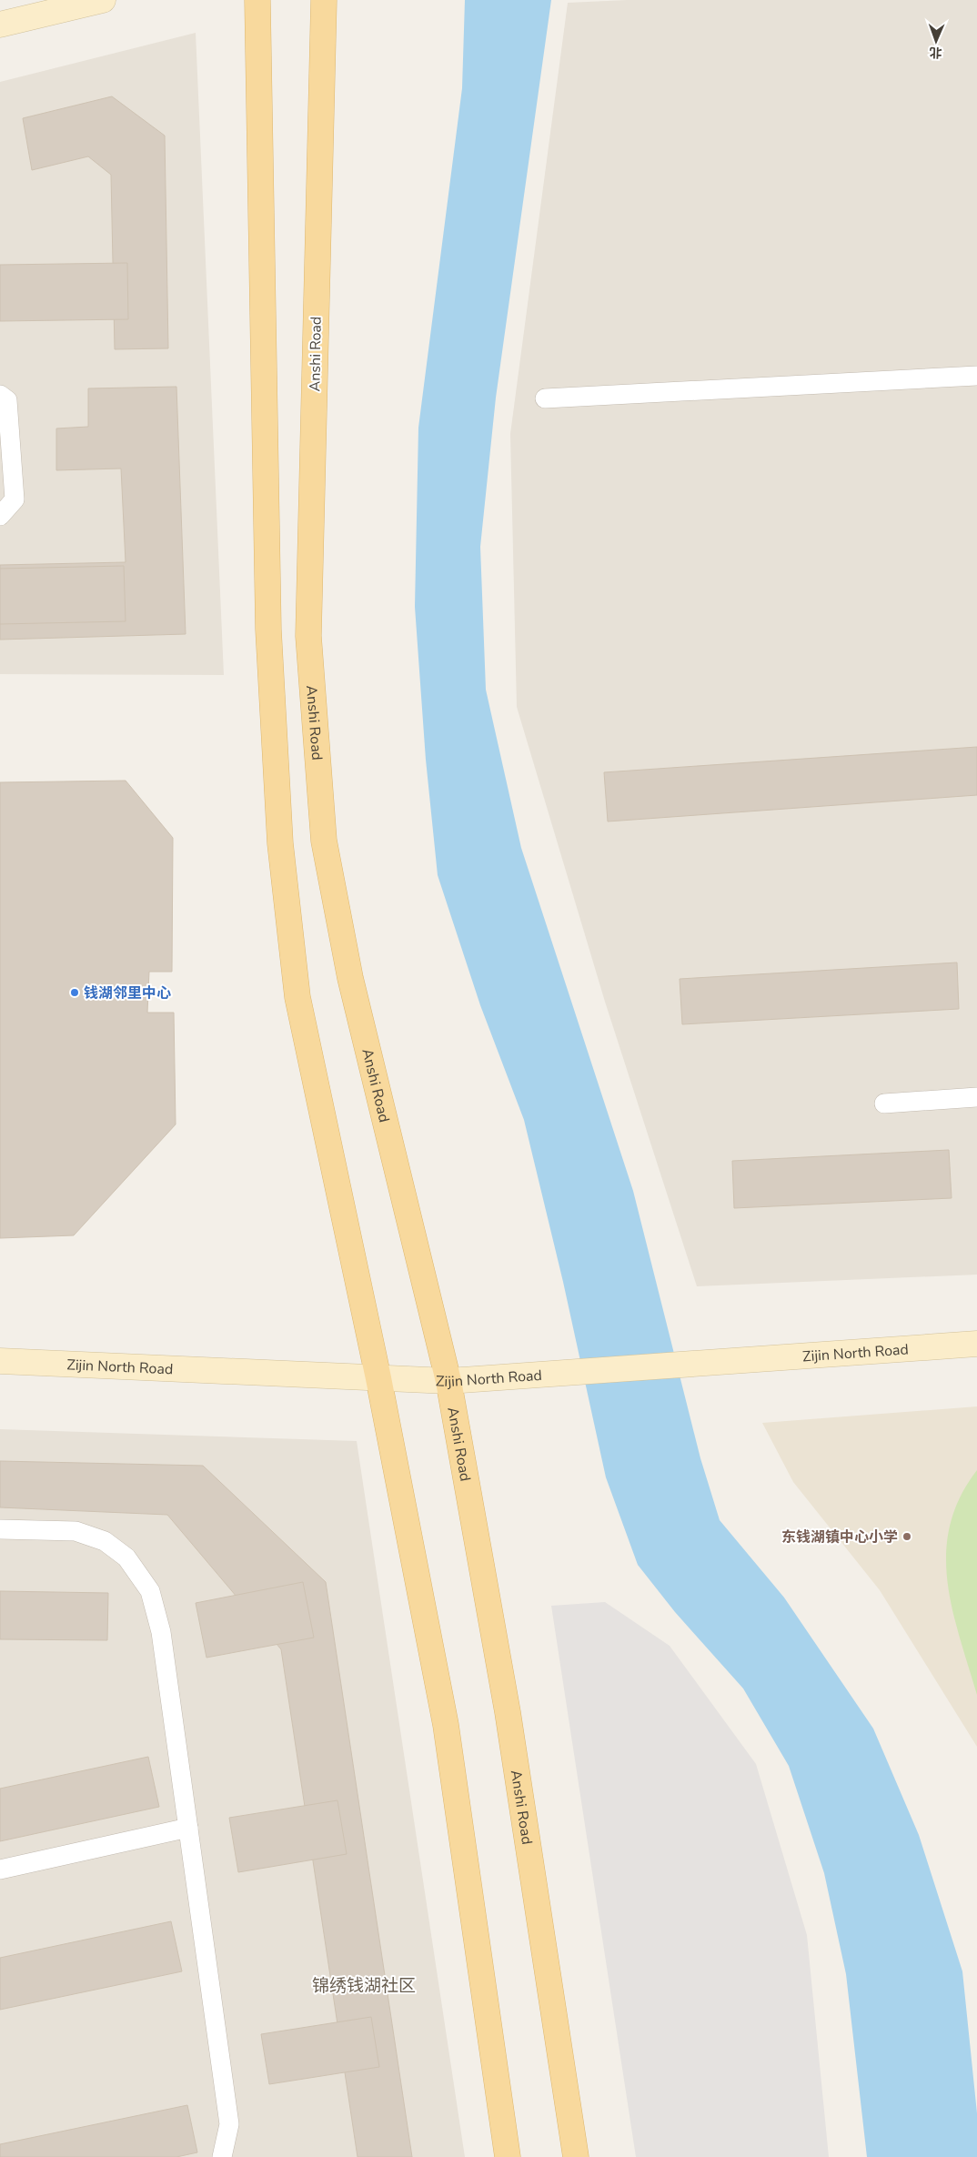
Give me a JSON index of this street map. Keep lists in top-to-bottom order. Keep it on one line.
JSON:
{"streets":{"main road":["Anshi Road"],"street":["Zijin North Road"]},"crossings":[["Anshi Road","Zijin North Road"]],"districts":["锦绣钱湖社区"],"places":["钱湖邻里中心","东钱湖镇中心小学"],"north":"bottom"}
